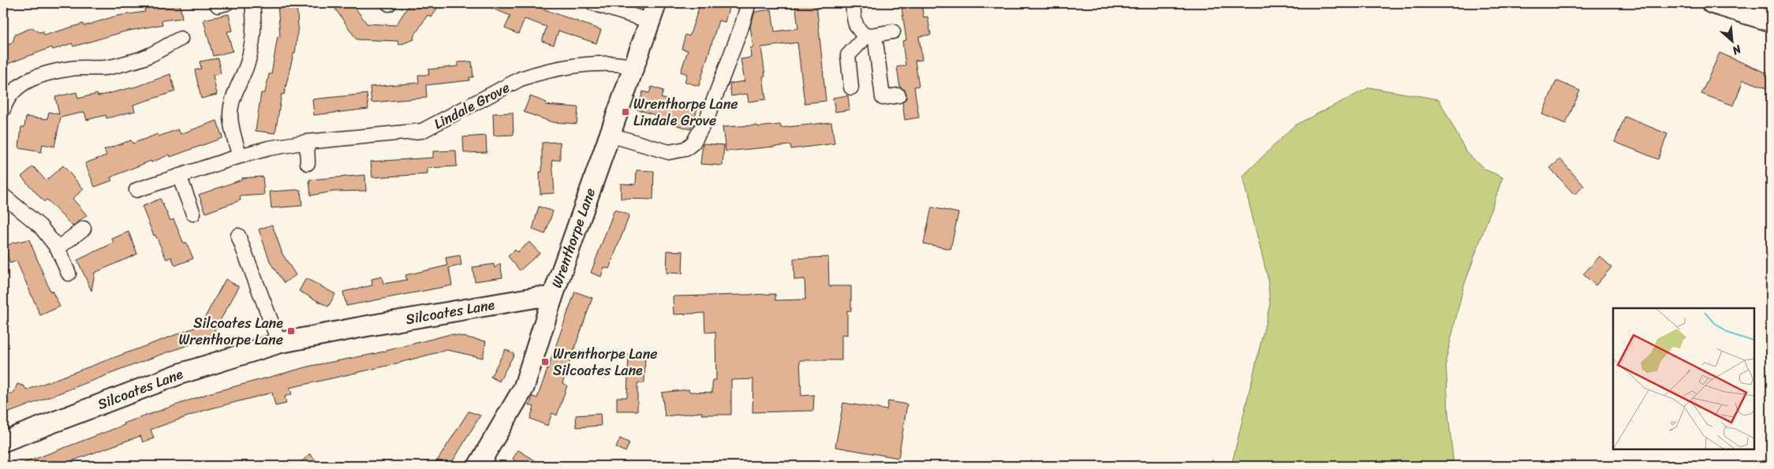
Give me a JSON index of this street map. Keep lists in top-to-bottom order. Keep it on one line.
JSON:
{"streets":{"street":["Lindale Grove","Wrenthorpe Lane","Silcoates Lane"]},"crossings":[["Lindale Grove","Wrenthorpe Lane"],["Wrenthorpe Lane","Silcoates Lane"]],"places":{"transit":["Wrenthorpe Lane Lindale Grove","Silcoates Lane Wrenthorpe Lane","Wrenthorpe Lane Silcoates Lane"]},"north":"bottom right"}
